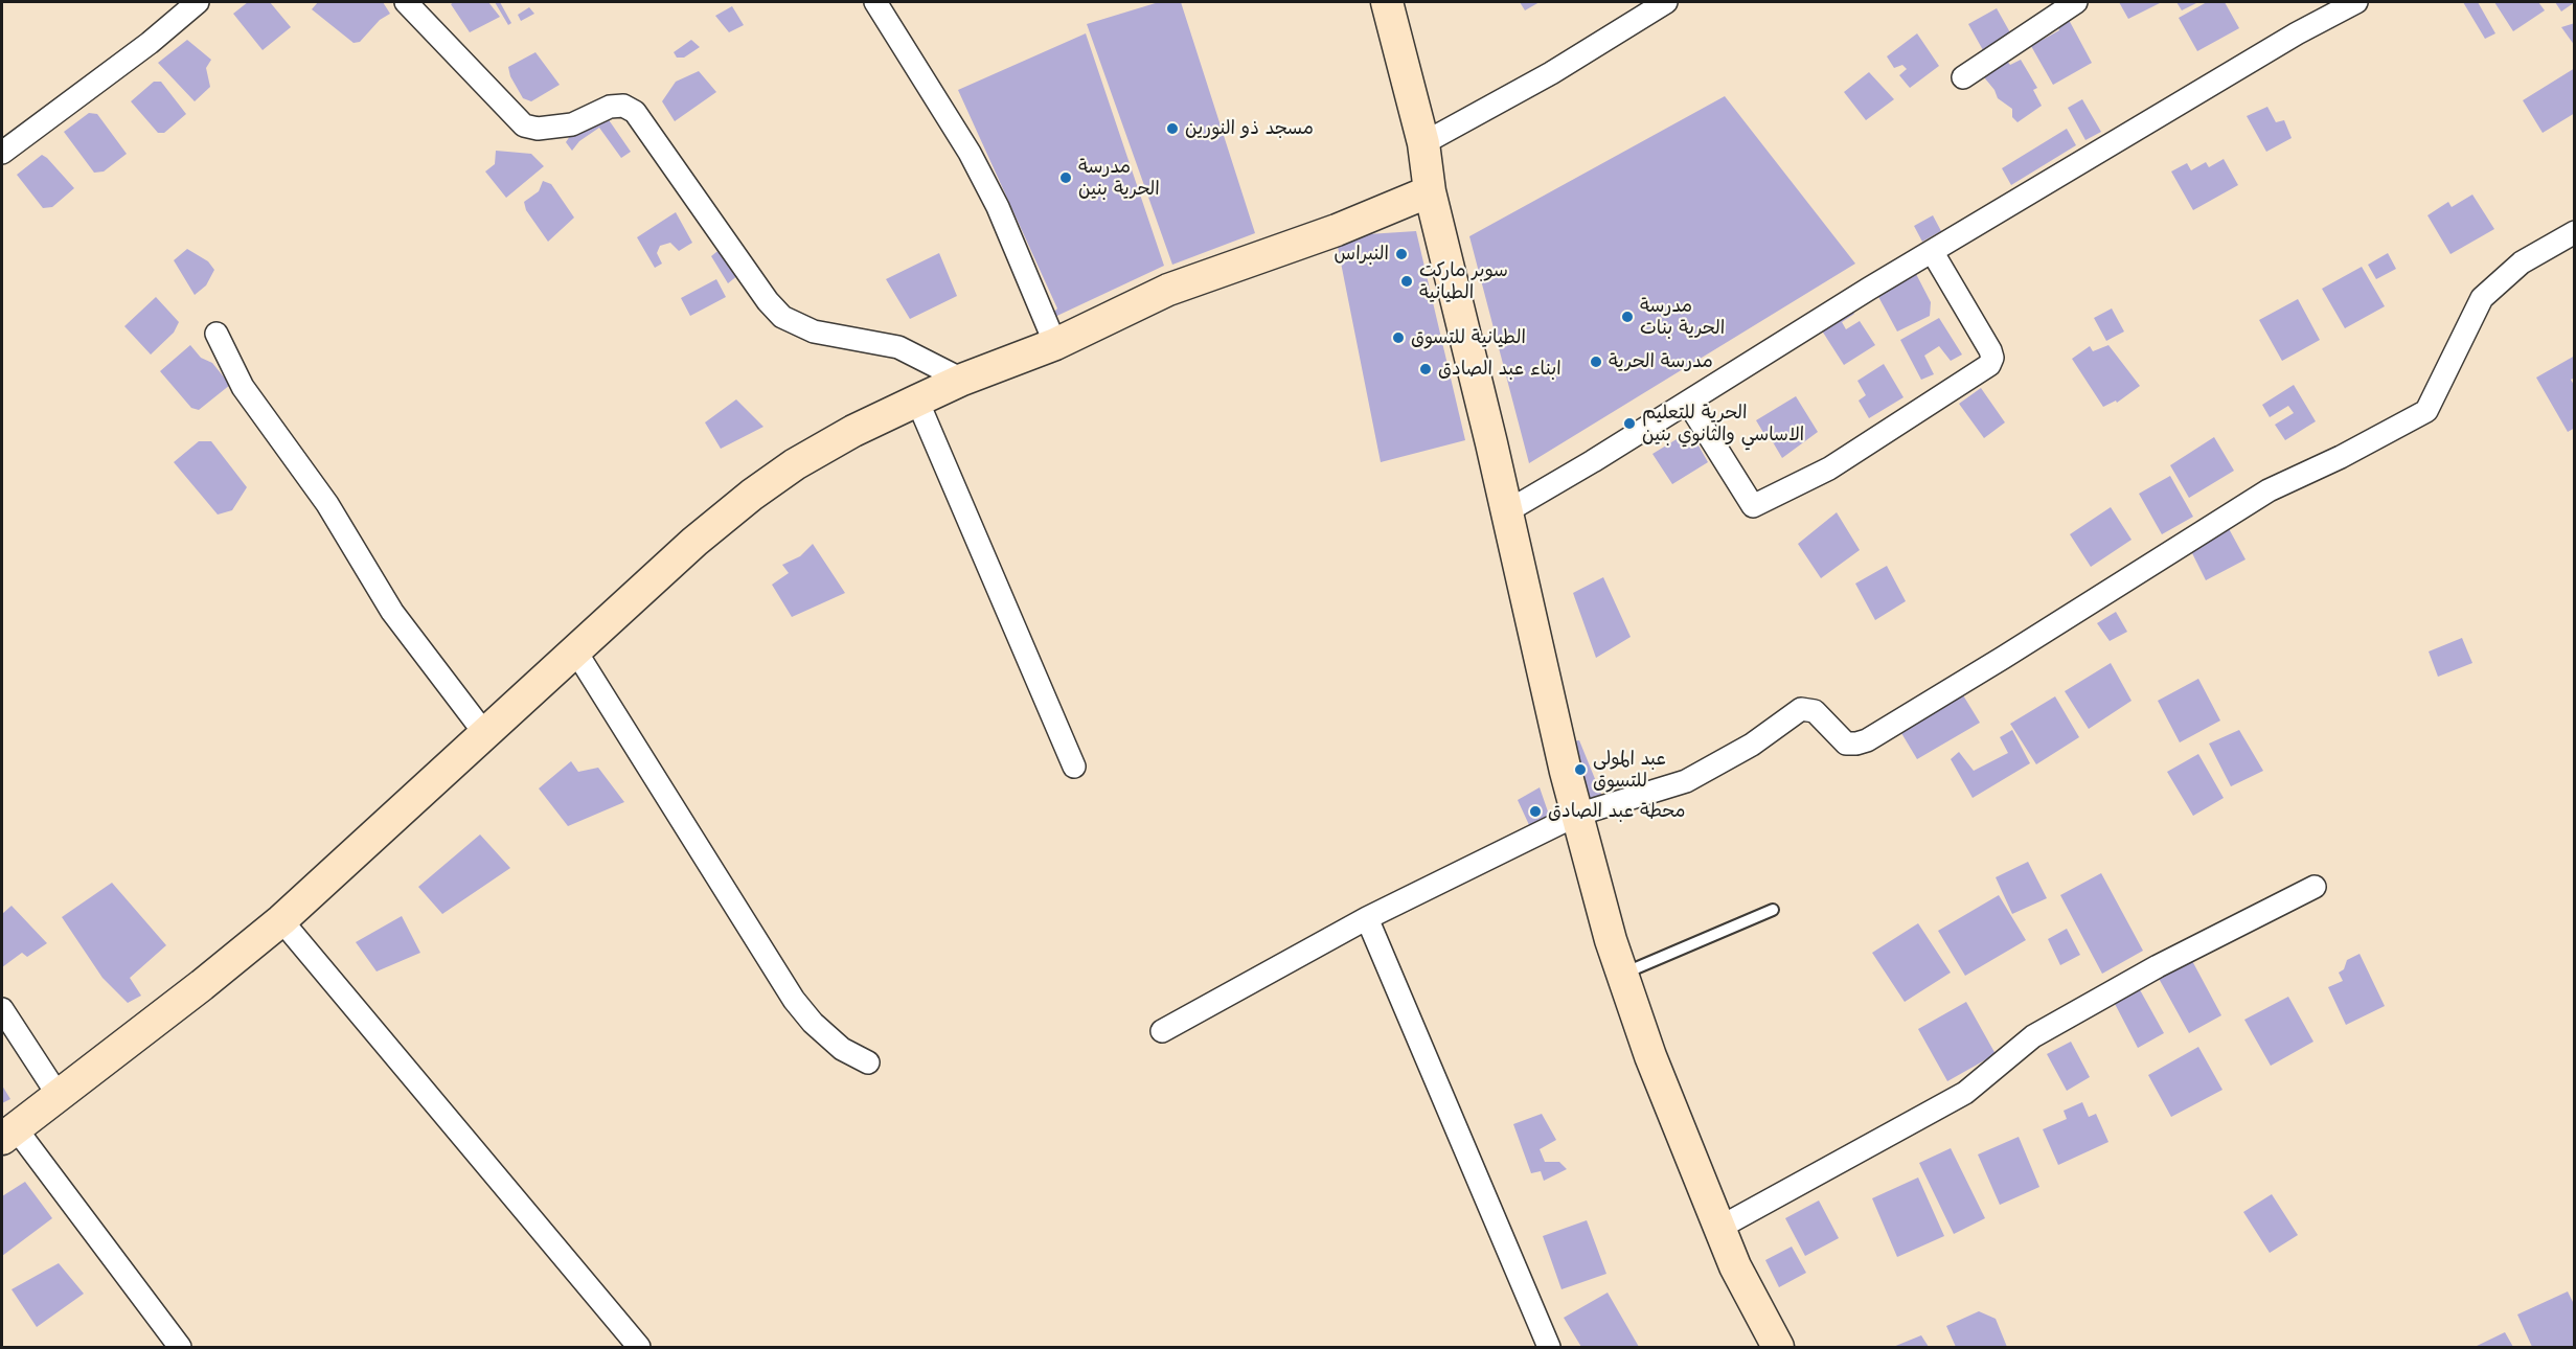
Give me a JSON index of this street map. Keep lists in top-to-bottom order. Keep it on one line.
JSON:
{"places":["مسجد ذو النورين","مدرسة الحرية بنين","النبراس","سوبر ماركت الطيانية","مدرسة الحرية بنات","الطيانية للتسوق","مدرسة الحرية","ابناء عبد الصادق","الحرية للتعليم الاساسي والثانوي بنين","عبد المولى للتسوق","محطة عبد الصادق"]}
